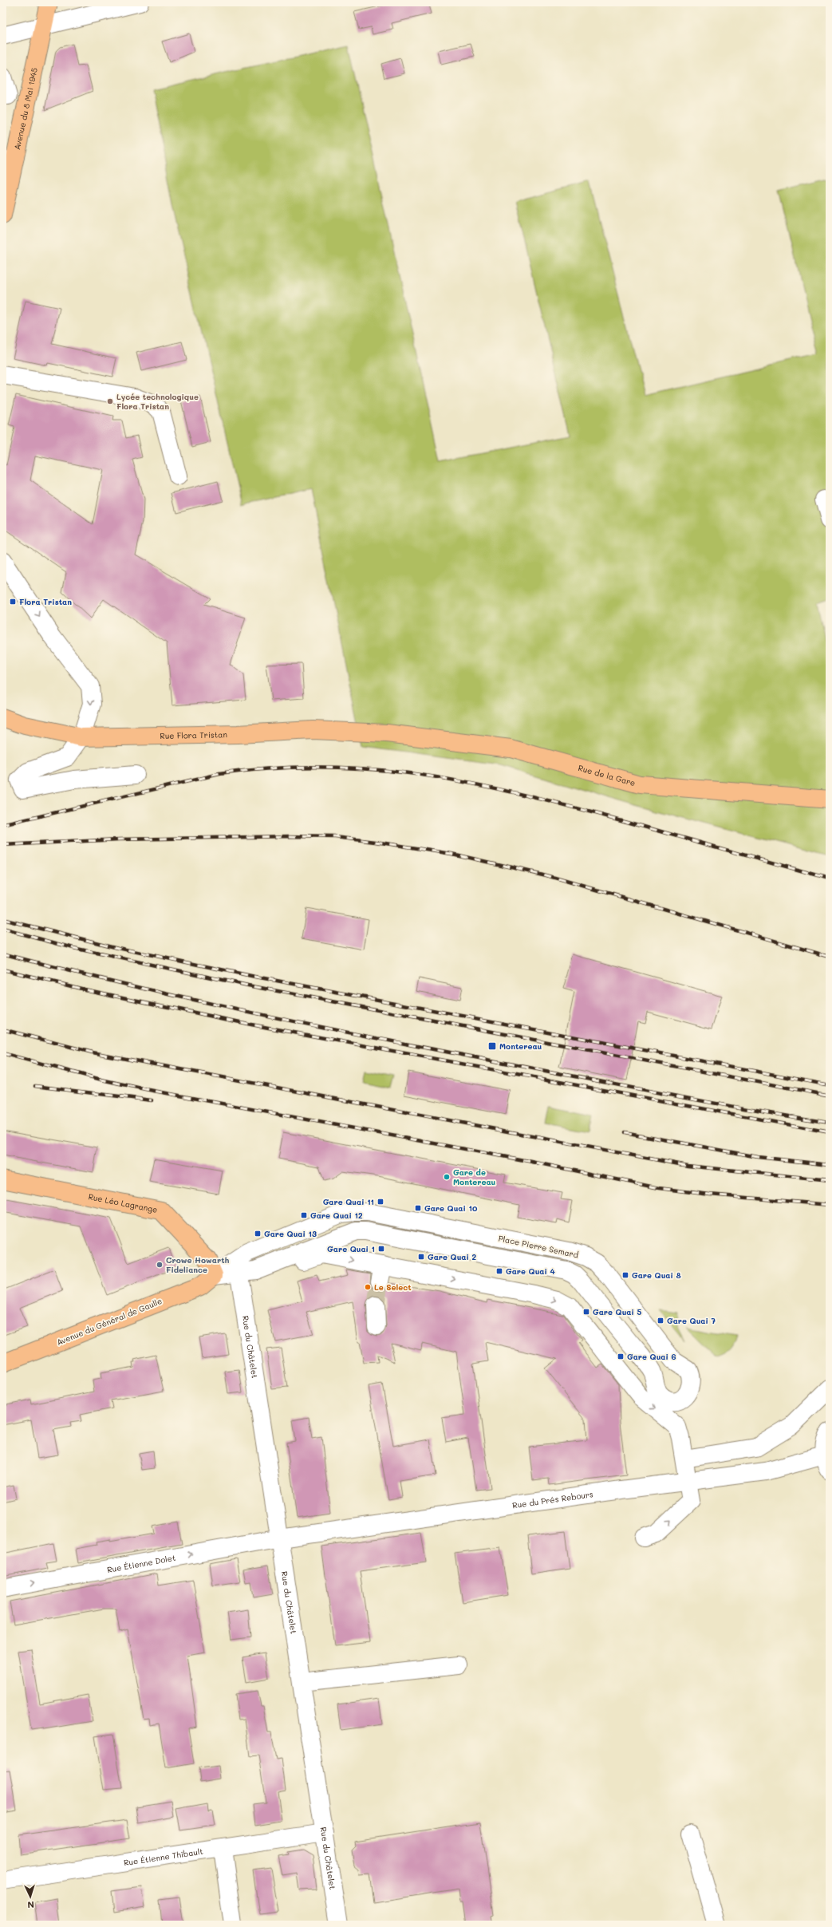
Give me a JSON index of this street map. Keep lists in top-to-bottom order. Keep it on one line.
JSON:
{"streets":{"main road":["Avenue du 8 Mai 1945","Rue Flora Tristan","Rue de la Gare","Rue Léo Lagrange","Avenue du Général de Gaulle"],"street":["Place Pierre Semard","Rue du Châtelet","Rue du Prés Rebours","Rue Étienne Dolet","Rue Étienne Thibault"]},"crossings":[["Rue Flora Tristan","Rue de la Gare"],["Rue Léo Lagrange","Place Pierre Semard"],["Rue Léo Lagrange","Avenue du Général de Gaulle"],["Place Pierre Semard","Avenue du Général de Gaulle"],["Rue du Châtelet","Rue du Prés Rebours"],["Rue du Châtelet","Rue Étienne Dolet"],["Rue du Châtelet","Rue Étienne Thibault"],["Rue du Prés Rebours","Rue Étienne Dolet"]],"one_way":["Rue Étienne Dolet"],"places":{"other":["Lycée technologique Flora Tristan","Gare de Montereau","Crowe Howarth Fideliance","Le Select"],"transit":["Flora Tristan","Montereau","Gare Quai 11","Gare Quai 10","Gare Quai 12","Gare Quai 13","Gare Quai 1","Gare Quai 2","Gare Quai 4","Gare Quai 8","Gare Quai 5","Gare Quai 7","Gare Quai 6"]},"north":"bottom"}
